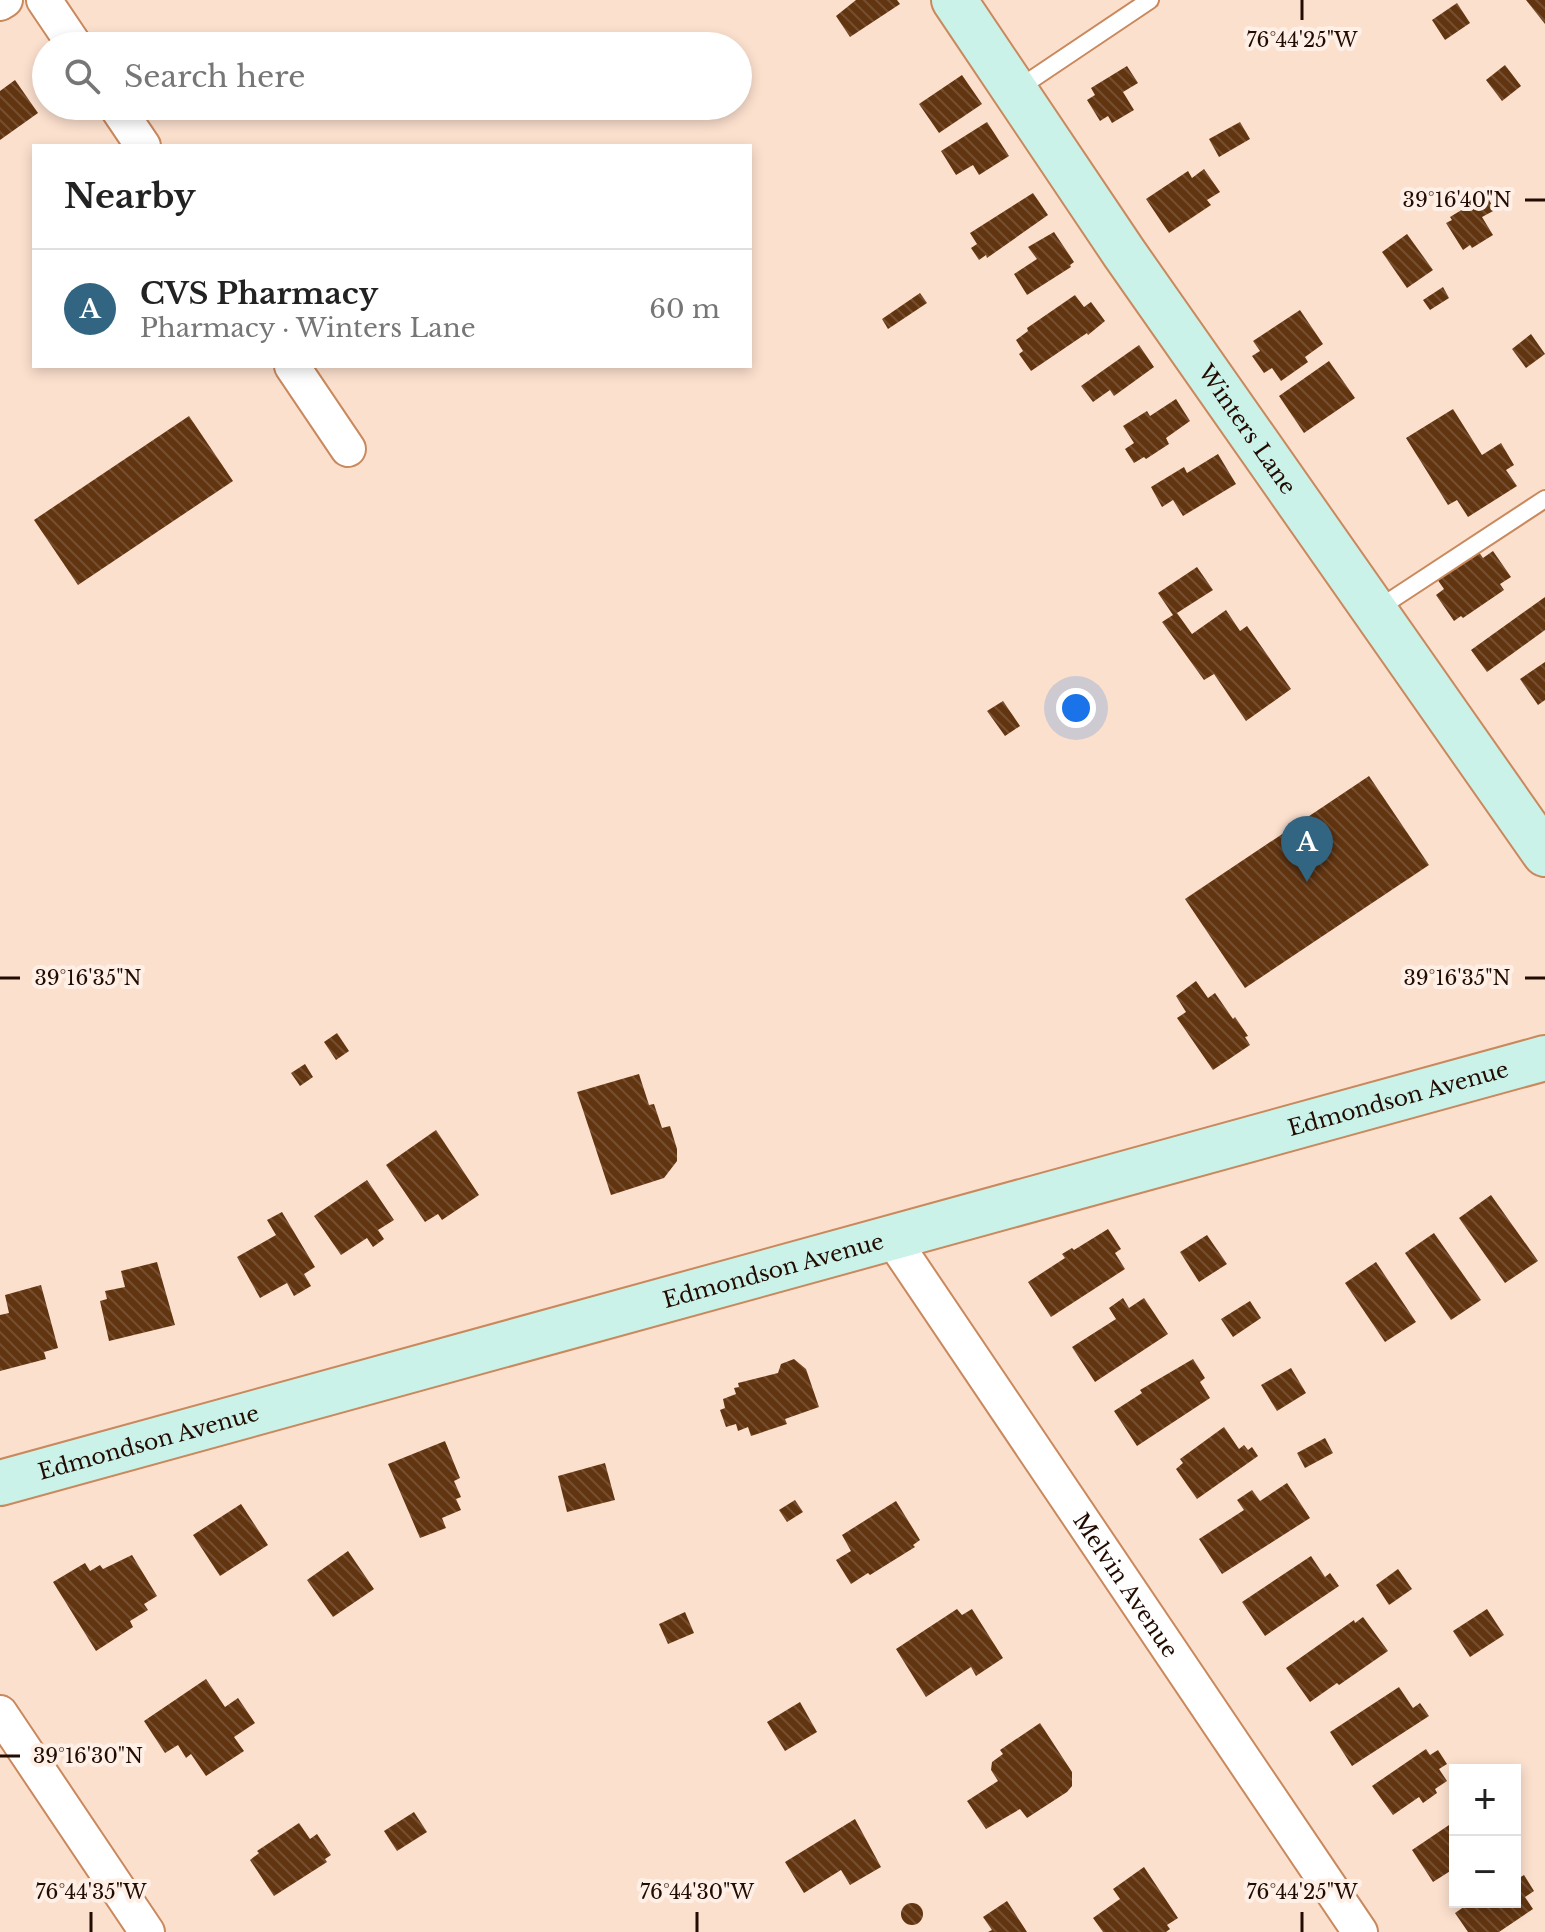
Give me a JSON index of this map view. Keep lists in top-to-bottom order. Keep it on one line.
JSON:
{"streets":{"main road":["Winters Lane","Edmondson Avenue"],"street":["Melvin Avenue"]},"crossings":[["Edmondson Avenue","Melvin Avenue"]],"page":{"search":"Search here","heading":"Nearby","list":[{"mark":"A","name":"CVS Pharmacy","note":"Pharmacy · Winters Lane","value":"60 m"}],"pins":"A","map_buttons":["+","−"]},"coordinates":["76°44'25\"W","39°16'40\"N","39°16'35\"N","39°16'30\"N","76°44'35\"W","76°44'30\"W"]}
